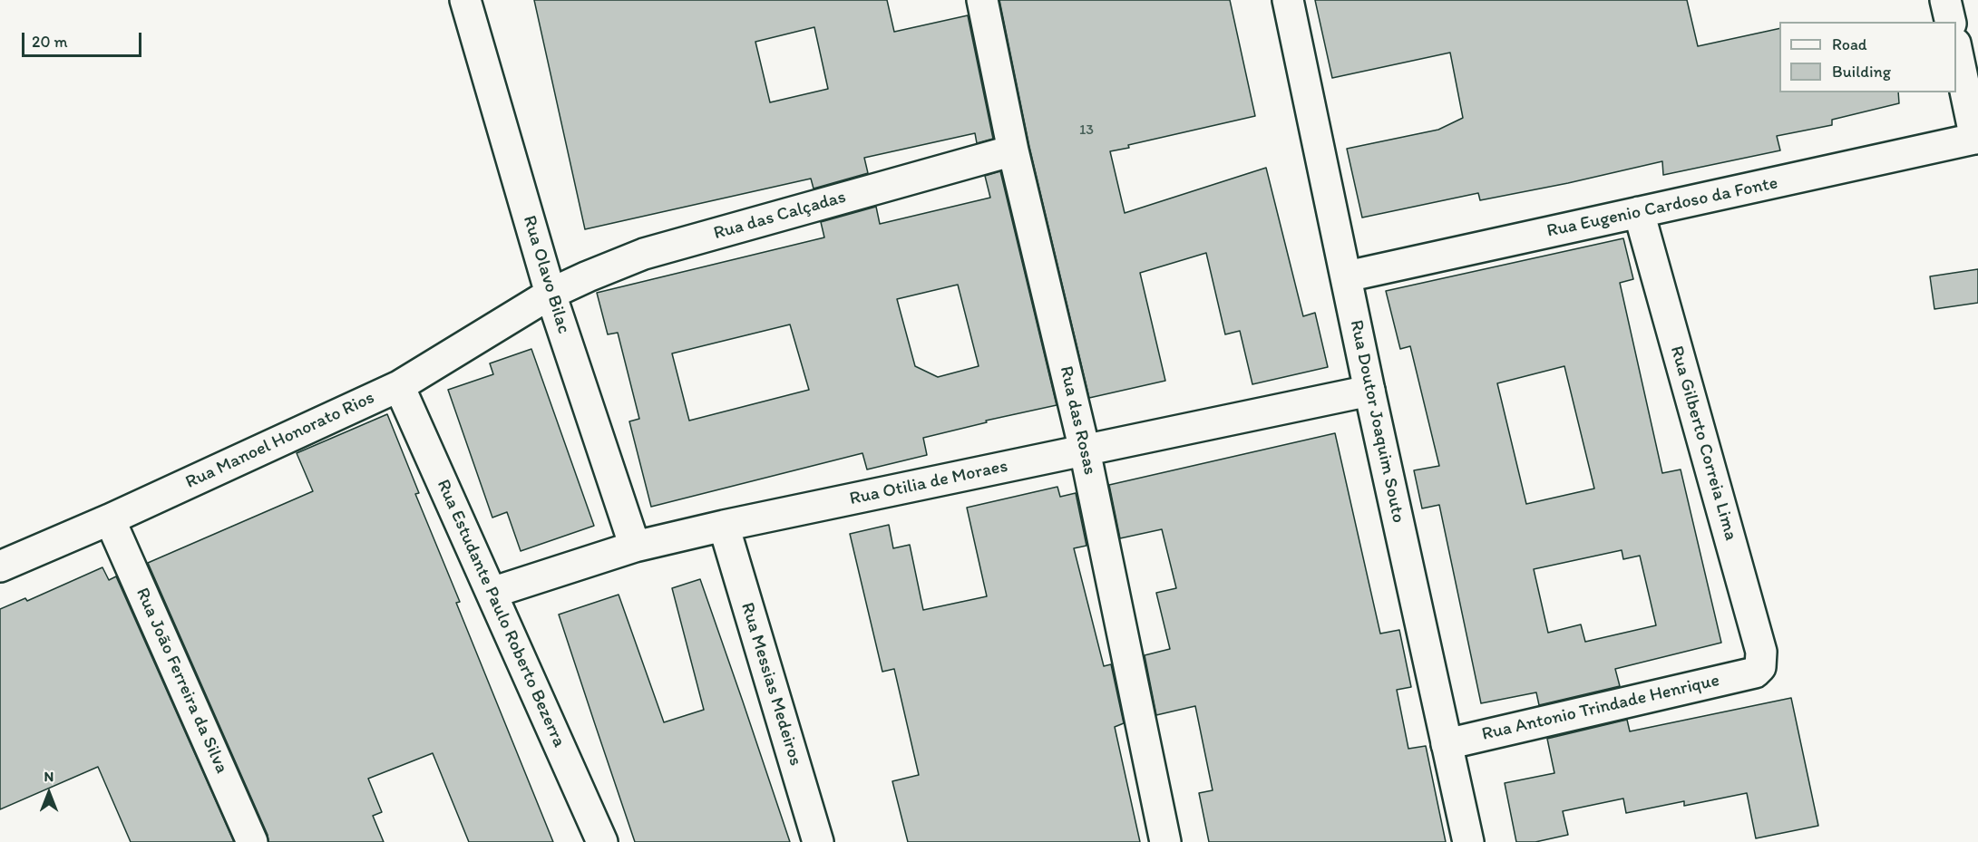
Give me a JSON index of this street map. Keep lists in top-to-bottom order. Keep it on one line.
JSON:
{"streets":{"street":["Rua Eugenio Cardoso da Fonte","Rua das Calçadas","Rua Olavo Bilac","Rua das Rosas","Rua Doutor Joaquim Souto","Rua Manoel Honorato Rios","Rua Gilberto Correia Lima","Rua Otilia de Moraes","Rua Estudante Paulo Roberto Bezerra","Rua João Ferreira da Silva","Rua Messias Medeiros","Rua Antonio Trindade Henrique"]},"crossings":[["Rua Eugenio Cardoso da Fonte","Rua Doutor Joaquim Souto"],["Rua Eugenio Cardoso da Fonte","Rua Gilberto Correia Lima"],["Rua das Calçadas","Rua Olavo Bilac"],["Rua das Calçadas","Rua das Rosas"],["Rua das Calçadas","Rua Manoel Honorato Rios"],["Rua Olavo Bilac","Rua Manoel Honorato Rios"],["Rua Olavo Bilac","Rua Otilia de Moraes"],["Rua das Rosas","Rua Otilia de Moraes"],["Rua Doutor Joaquim Souto","Rua Otilia de Moraes"],["Rua Doutor Joaquim Souto","Rua Antonio Trindade Henrique"],["Rua Manoel Honorato Rios","Rua Estudante Paulo Roberto Bezerra"],["Rua Manoel Honorato Rios","Rua João Ferreira da Silva"],["Rua Gilberto Correia Lima","Rua Antonio Trindade Henrique"],["Rua Otilia de Moraes","Rua Estudante Paulo Roberto Bezerra"],["Rua Otilia de Moraes","Rua Messias Medeiros"]],"house_numbers":["13"],"legend":["Road","Building"],"scale_bar":"20 m","north":"top"}
